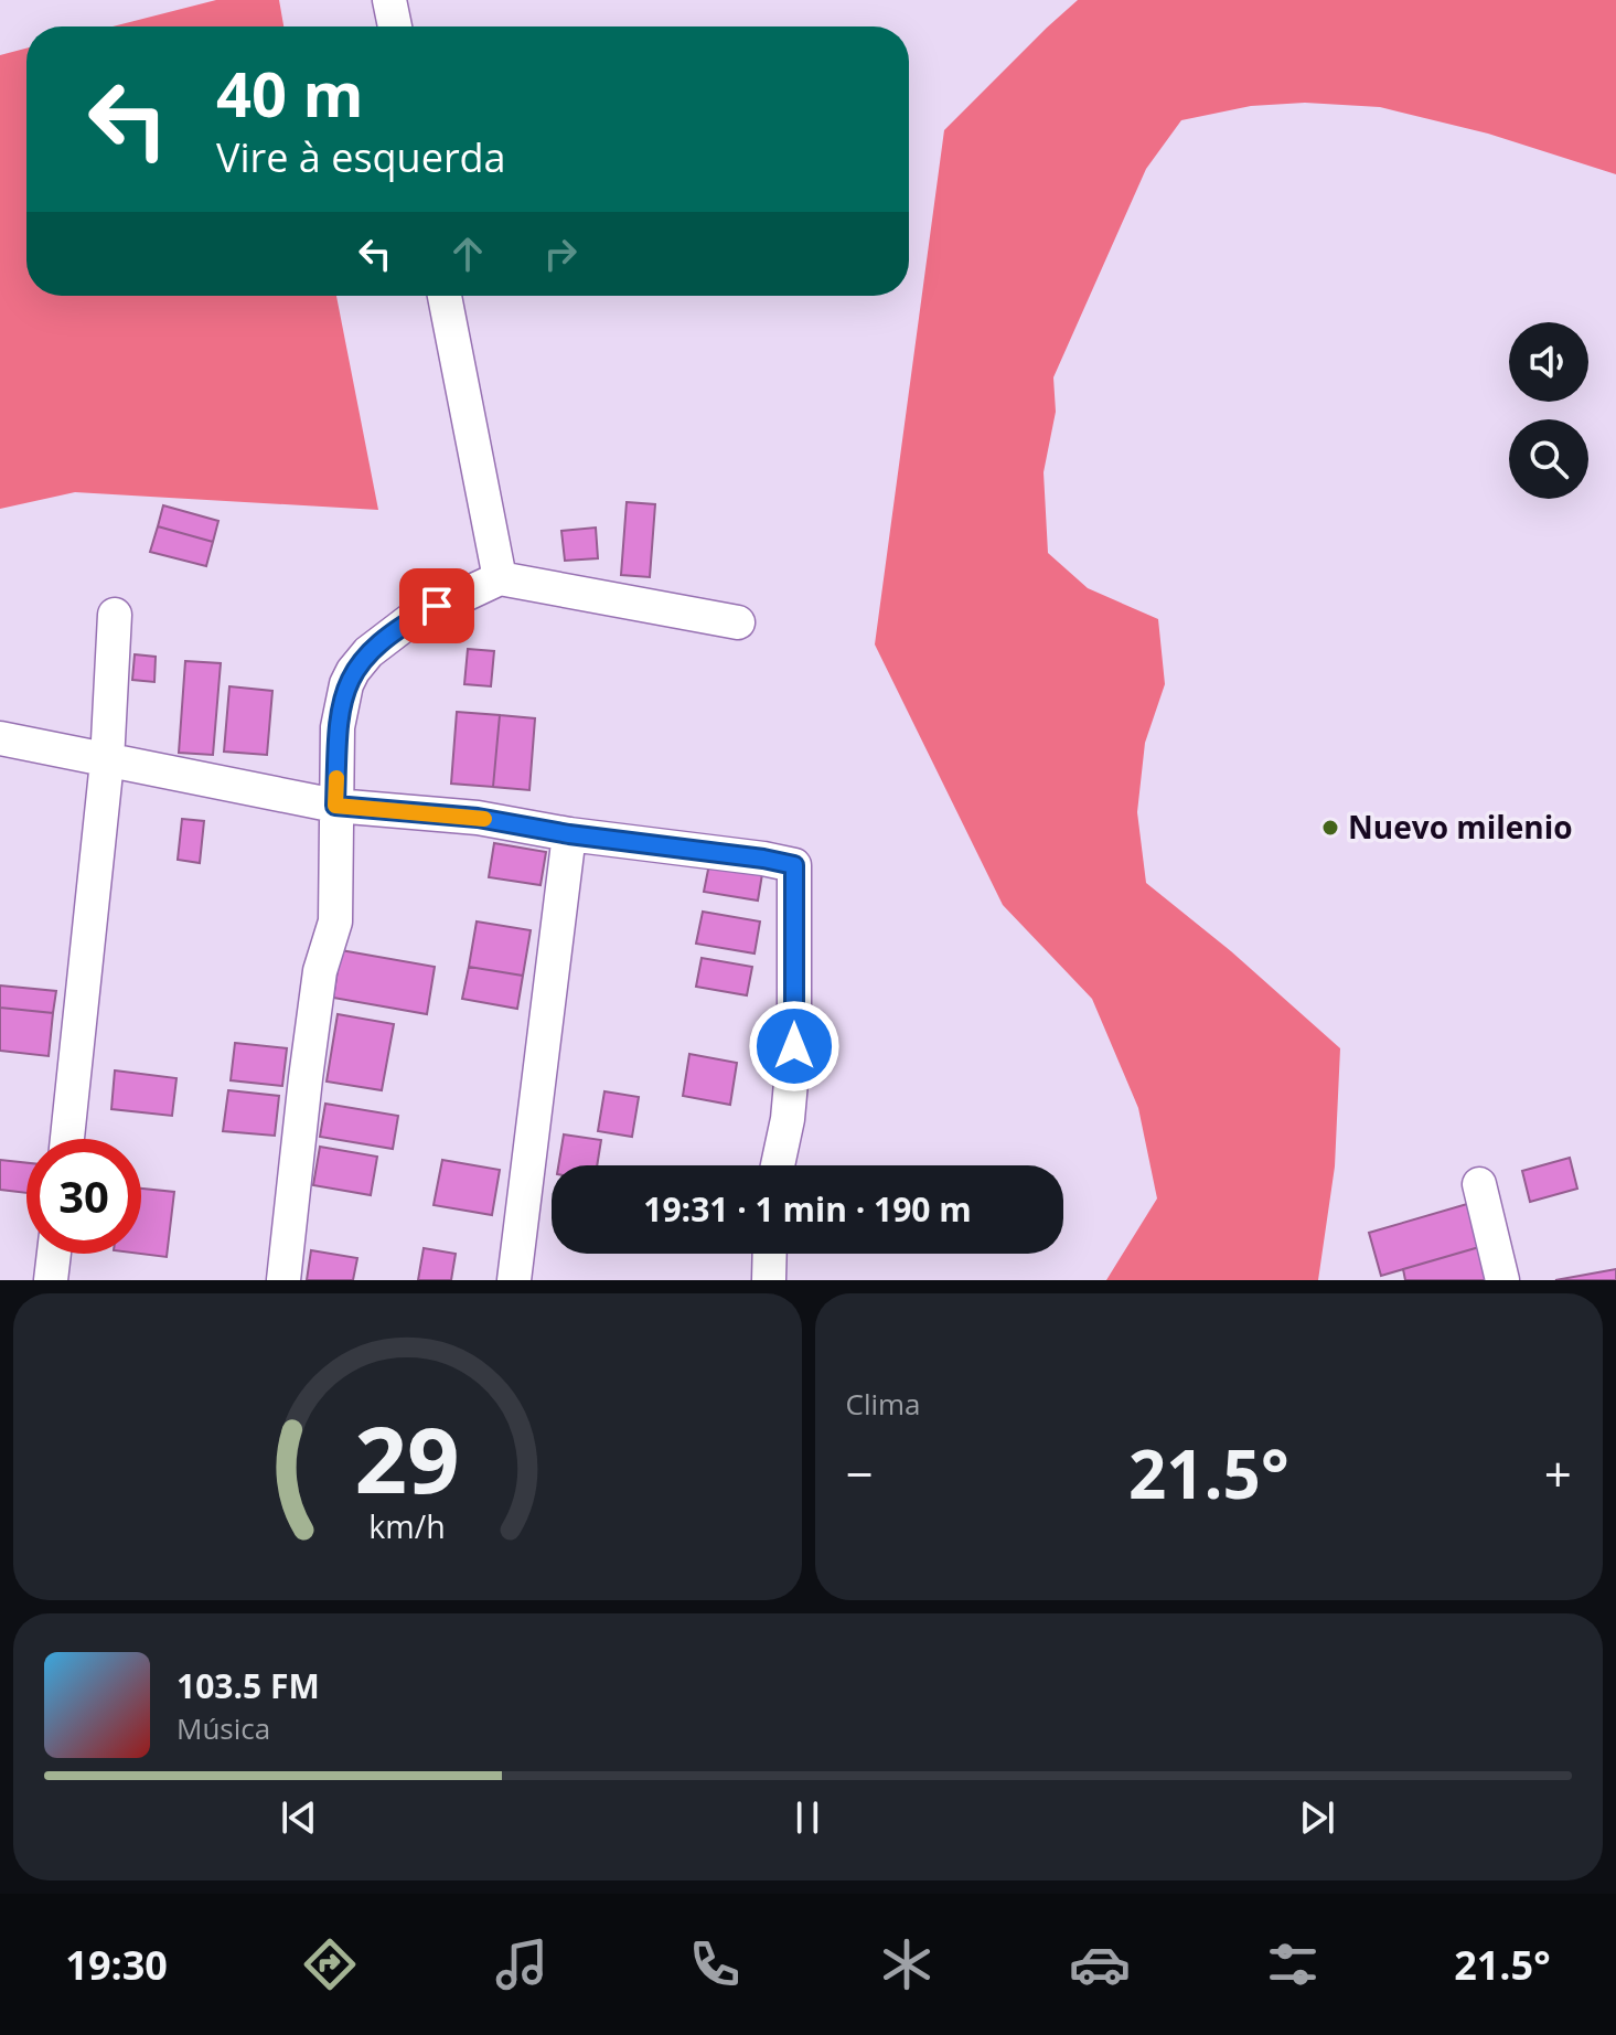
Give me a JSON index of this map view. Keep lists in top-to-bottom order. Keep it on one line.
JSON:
{"places":["Nuevo milenio"],"page":{"turn":["40 m","Vire à esquerda"],"limit":"30","trip":"19:31 · 1 min · 190 m","tile":"Clima","heat":["−","21.5°","+"],"song":["103.5 FM","Música"],"tabs":["19:30","21.5°"],"gauge":["29","km/h"]}}
